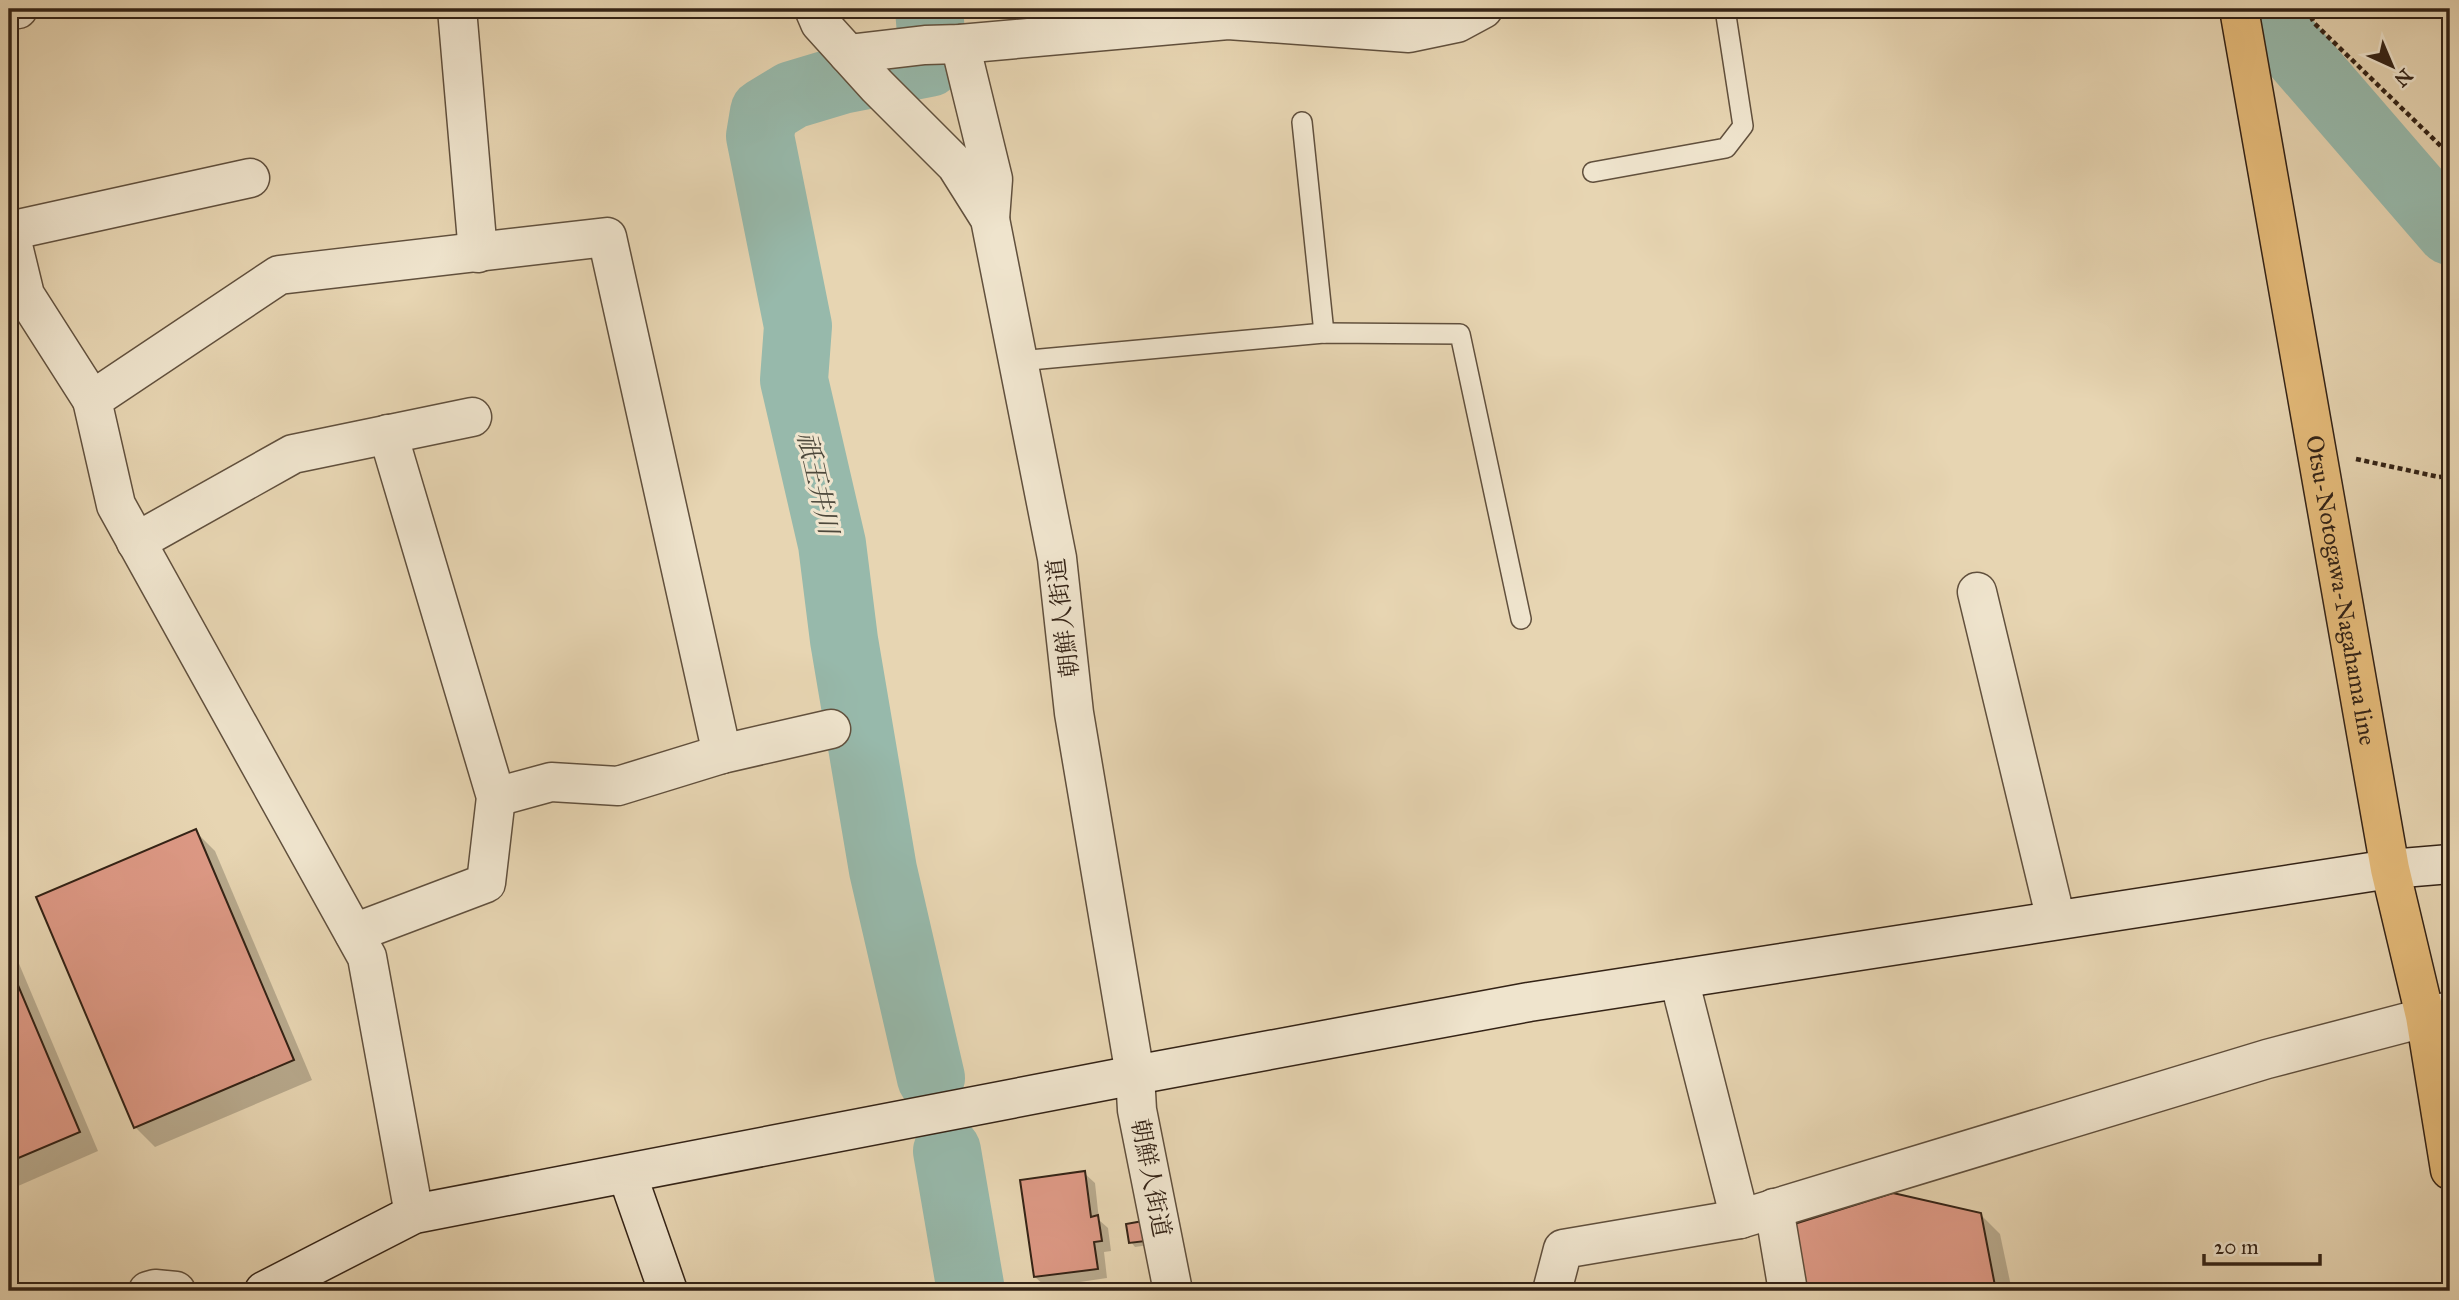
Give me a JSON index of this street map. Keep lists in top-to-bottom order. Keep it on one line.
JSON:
{"streets":{"main road":["Otsu-Notogawa-Nagahama line"],"street":["朝鮮人街道"]},"water":["祇王井川"],"scale_bar":"20 m","north":"bottom right"}
